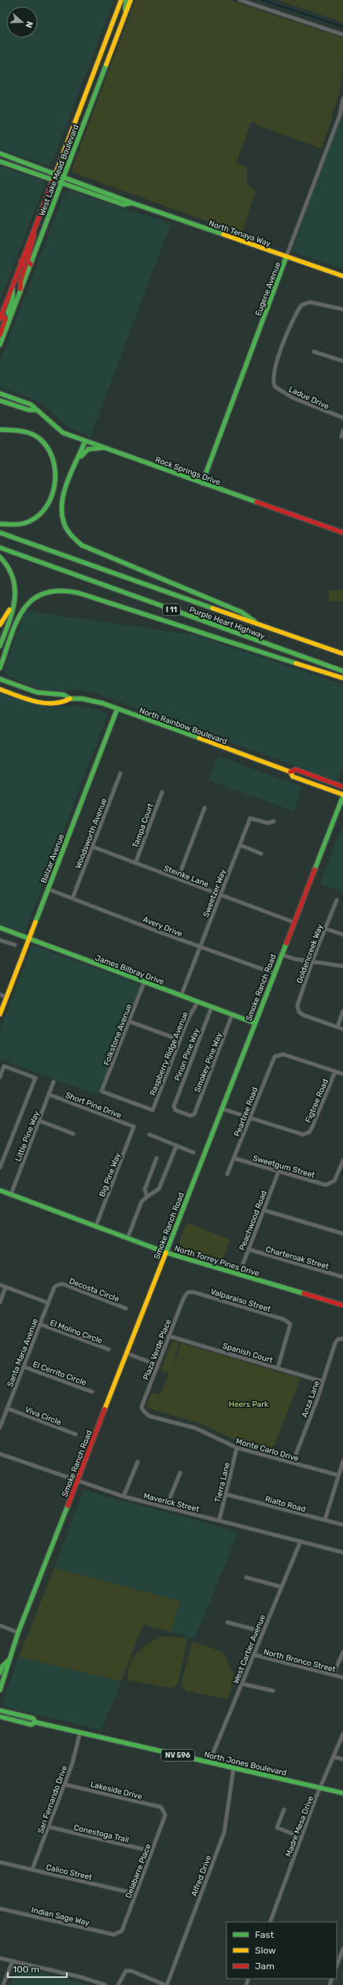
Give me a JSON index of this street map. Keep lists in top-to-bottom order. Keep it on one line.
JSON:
{"streets":{"main road":["West Lake Mead Boulevard","North Tenaya Way","Eugene Avenue","Rock Springs Drive","I 11","Purple Heart Highway","North Rainbow Boulevard","Balzar Avenue","James Bilbray Drive","Smoke Ranch Road","North Torrey Pines Drive","NV 596","North Jones Boulevard"],"street":["Ladue Drive","Tampa Court","Woodsworth Avenue","Steinke Lane","Sweetzer Way","Avery Drive","Goldencreek Way","Folkstone Avenue","Raspberry Ridge Avenue","Pinon Pine Way","Smokey Pine Way","Figtree Road","Short Pine Drive","Peartree Road","Little Pine Way","Sweetgum Street","Big Pine Way","Peachwood Road","Charteroak Street","Decosta Circle","Valparaiso Street","El Molino Circle","Plaza Verde Place","Santa Maria Avenue","Spanish Court","El Cerrito Circle","Anza Lane","Viva Circle","Monte Carlo Drive","Tierra Lane","Maverick Street","Rialto Road","West Cartier Avenue","North Bronco Street","Lakeside Drive","San Fernando Drive","Madre Mesa Drive","Conestoga Trail","Delabarre Place","Calico Street","Alfred Drive","Indian Sage Way"]},"crossings":[["West Lake Mead Boulevard","North Tenaya Way"],["North Tenaya Way","Eugene Avenue"],["Eugene Avenue","Rock Springs Drive"],["North Rainbow Boulevard","Balzar Avenue"],["North Rainbow Boulevard","Smoke Ranch Road"],["Tampa Court","Steinke Lane"],["Woodsworth Avenue","Steinke Lane"],["Woodsworth Avenue","Avery Drive"],["Balzar Avenue","Avery Drive"],["Balzar Avenue","James Bilbray Drive"],["Steinke Lane","Sweetzer Way"],["Steinke Lane","Smoke Ranch Road"],["Sweetzer Way","Avery Drive"],["Sweetzer Way","James Bilbray Drive"],["Avery Drive","Smoke Ranch Road"],["James Bilbray Drive","Smoke Ranch Road"],["James Bilbray Drive","Folkstone Avenue"],["James Bilbray Drive","Raspberry Ridge Avenue"],["James Bilbray Drive","Pinon Pine Way"],["James Bilbray Drive","Smokey Pine Way"],["Smoke Ranch Road","North Torrey Pines Drive"],["Smoke Ranch Road","Maverick Street"],["Folkstone Avenue","Raspberry Ridge Avenue"],["Pinon Pine Way","Smokey Pine Way"],["Figtree Road","Peartree Road"],["Short Pine Drive","Little Pine Way"],["Short Pine Drive","Big Pine Way"],["Peartree Road","Sweetgum Street"],["Little Pine Way","North Torrey Pines Drive"],["Sweetgum Street","Peachwood Road"],["Big Pine Way","North Torrey Pines Drive"],["Peachwood Road","Charteroak Street"],["Peachwood Road","North Torrey Pines Drive"],["Decosta Circle","Santa Maria Avenue"],["Valparaiso Street","Plaza Verde Place"],["Valparaiso Street","Spanish Court"],["El Molino Circle","Santa Maria Avenue"],["Plaza Verde Place","Spanish Court"],["Plaza Verde Place","Monte Carlo Drive"],["Santa Maria Avenue","El Cerrito Circle"],["Santa Maria Avenue","Viva Circle"],["Spanish Court","Anza Lane"],["Anza Lane","Monte Carlo Drive"],["Monte Carlo Drive","Tierra Lane"],["Tierra Lane","Maverick Street"],["Tierra Lane","Rialto Road"],["Maverick Street","West Cartier Avenue"],["West Cartier Avenue","North Bronco Street"],["West Cartier Avenue","North Jones Boulevard"],["North Jones Boulevard","San Fernando Drive"],["North Jones Boulevard","Madre Mesa Drive"],["North Jones Boulevard","Alfred Drive"],["Lakeside Drive","San Fernando Drive"],["Lakeside Drive","Delabarre Place"],["San Fernando Drive","Conestoga Trail"],["San Fernando Drive","Calico Street"],["Conestoga Trail","Delabarre Place"],["Delabarre Place","Calico Street"],["Delabarre Place","Indian Sage Way"]],"parks":["Heers Park"],"legend":["Fast","Slow","Jam"],"scale_bar":"100 m","north":"right"}
